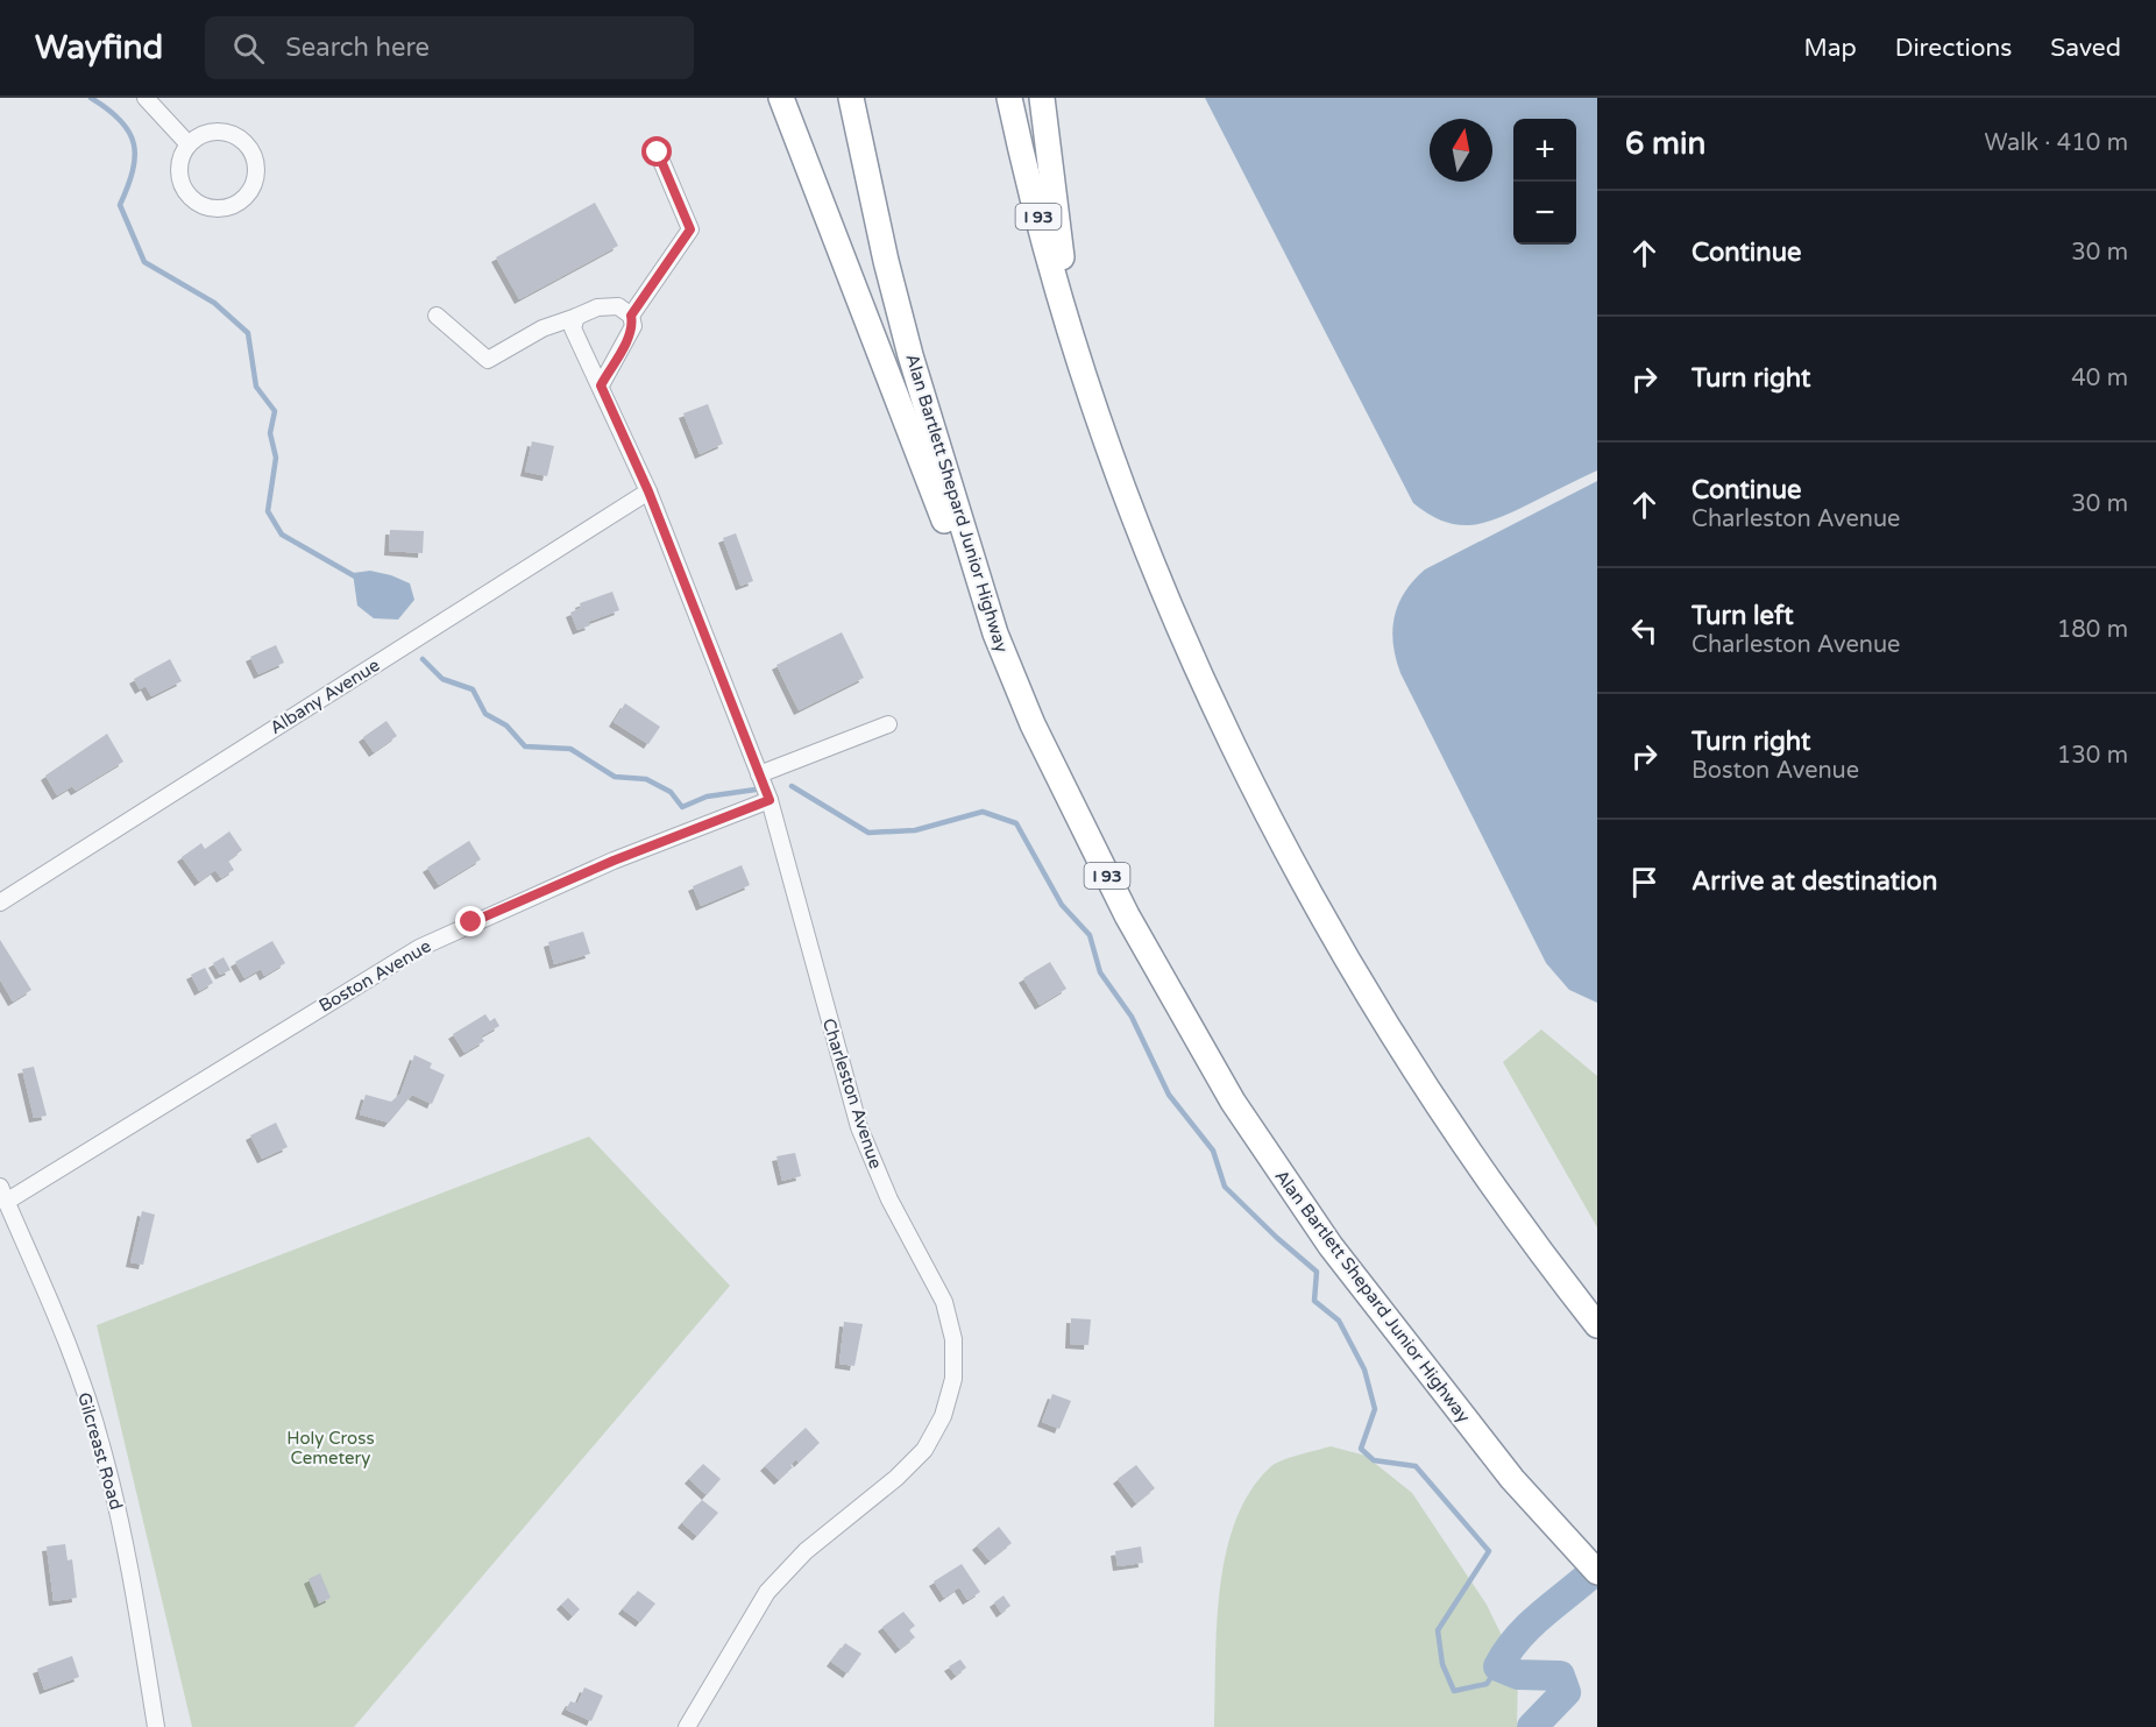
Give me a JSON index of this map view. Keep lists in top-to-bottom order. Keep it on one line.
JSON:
{"streets":{"highway":["I 93","Alan Bartlett Shepard Junior Highway"],"street":["Albany Avenue","Boston Avenue","Charleston Avenue","Gilcreast Road"]},"crossings":[["Albany Avenue","Charleston Avenue"],["Boston Avenue","Charleston Avenue"],["Boston Avenue","Gilcreast Road"]],"parks":["Holy Cross Cemetery"],"north":"top","page":{"header":"Wayfind","search":"Search here","nav":["Map","Directions","Saved"],"heading":["6 min","Walk · 410 m"],"map_buttons":["+","−"],"list":[["Continue","30 m"],["Turn right","40 m"],["Continue","Charleston Avenue","30 m"],["Turn left","Charleston Avenue","180 m"],["Turn right","Boston Avenue","130 m"],"Arrive at destination"]}}
